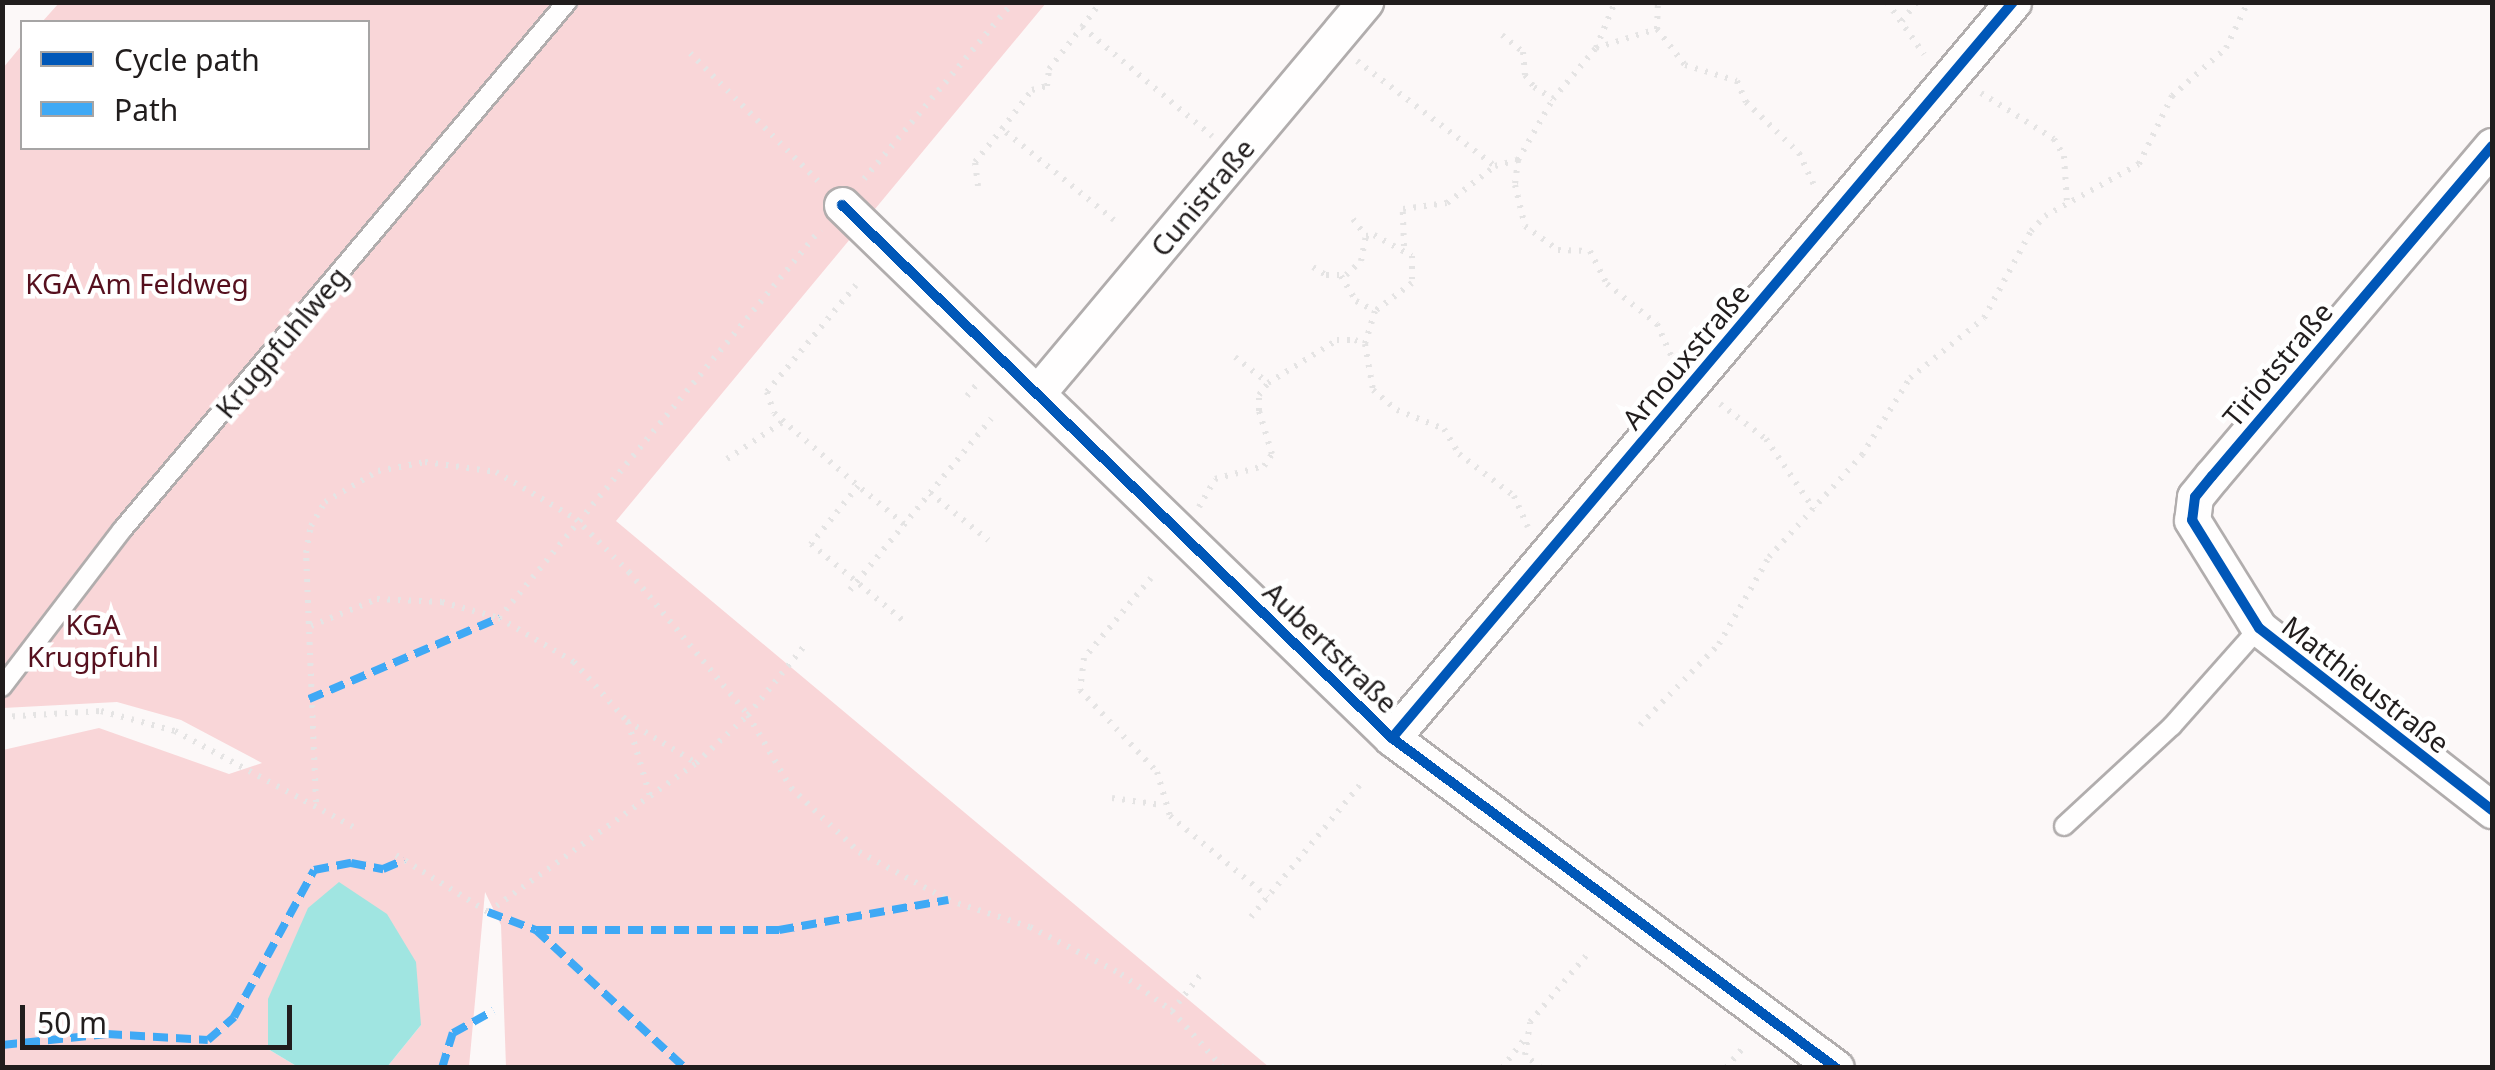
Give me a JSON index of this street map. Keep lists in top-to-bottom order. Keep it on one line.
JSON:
{"streets":{"street":["Cunistraße","Arnouxstraße","Tiriotstraße","Aubertstraße","Matthieustraße"],"lane":["Krugpfuhlweg"]},"crossings":[["Cunistraße","Aubertstraße"],["Arnouxstraße","Aubertstraße"],["Tiriotstraße","Matthieustraße"]],"parks":["KGA Am Feldweg","KGA Krugpfuhl"],"legend":["Cycle path","Path"],"scale_bar":"50 m"}
